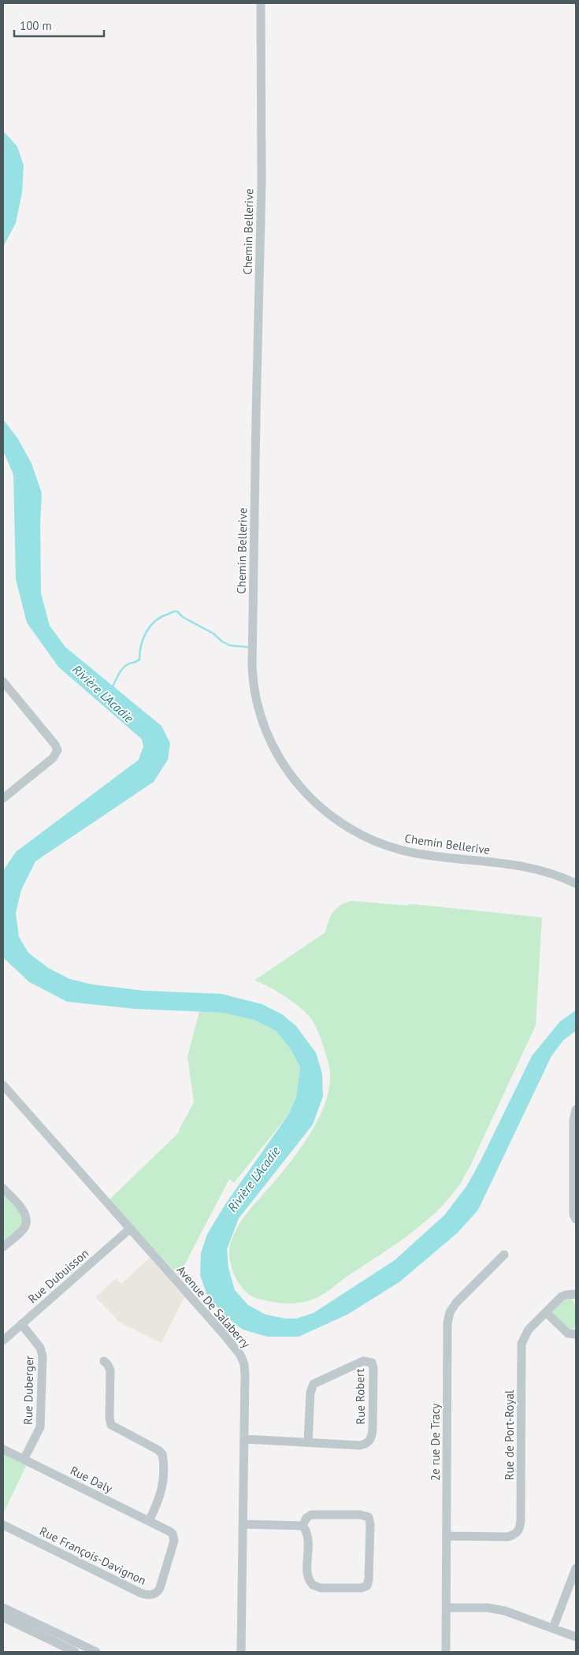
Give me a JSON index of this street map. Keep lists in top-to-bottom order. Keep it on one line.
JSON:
{"streets":{"street":["Chemin Bellerive","Rue Dubuisson","Avenue De Salaberry","Rue Duberger","Rue Robert","Rue de Port-Royal","2e rue De Tracy","Rue Daly","Rue François-Davignon"]},"crossings":[["Rue Dubuisson","Avenue De Salaberry"],["Rue Dubuisson","Rue Duberger"],["Avenue De Salaberry","Rue Robert"],["Rue Duberger","Rue Daly"],["Rue de Port-Royal","2e rue De Tracy"],["Rue Daly","Rue François-Davignon"]],"water":["Rivière L'Acadie"],"scale_bar":"100 m"}
